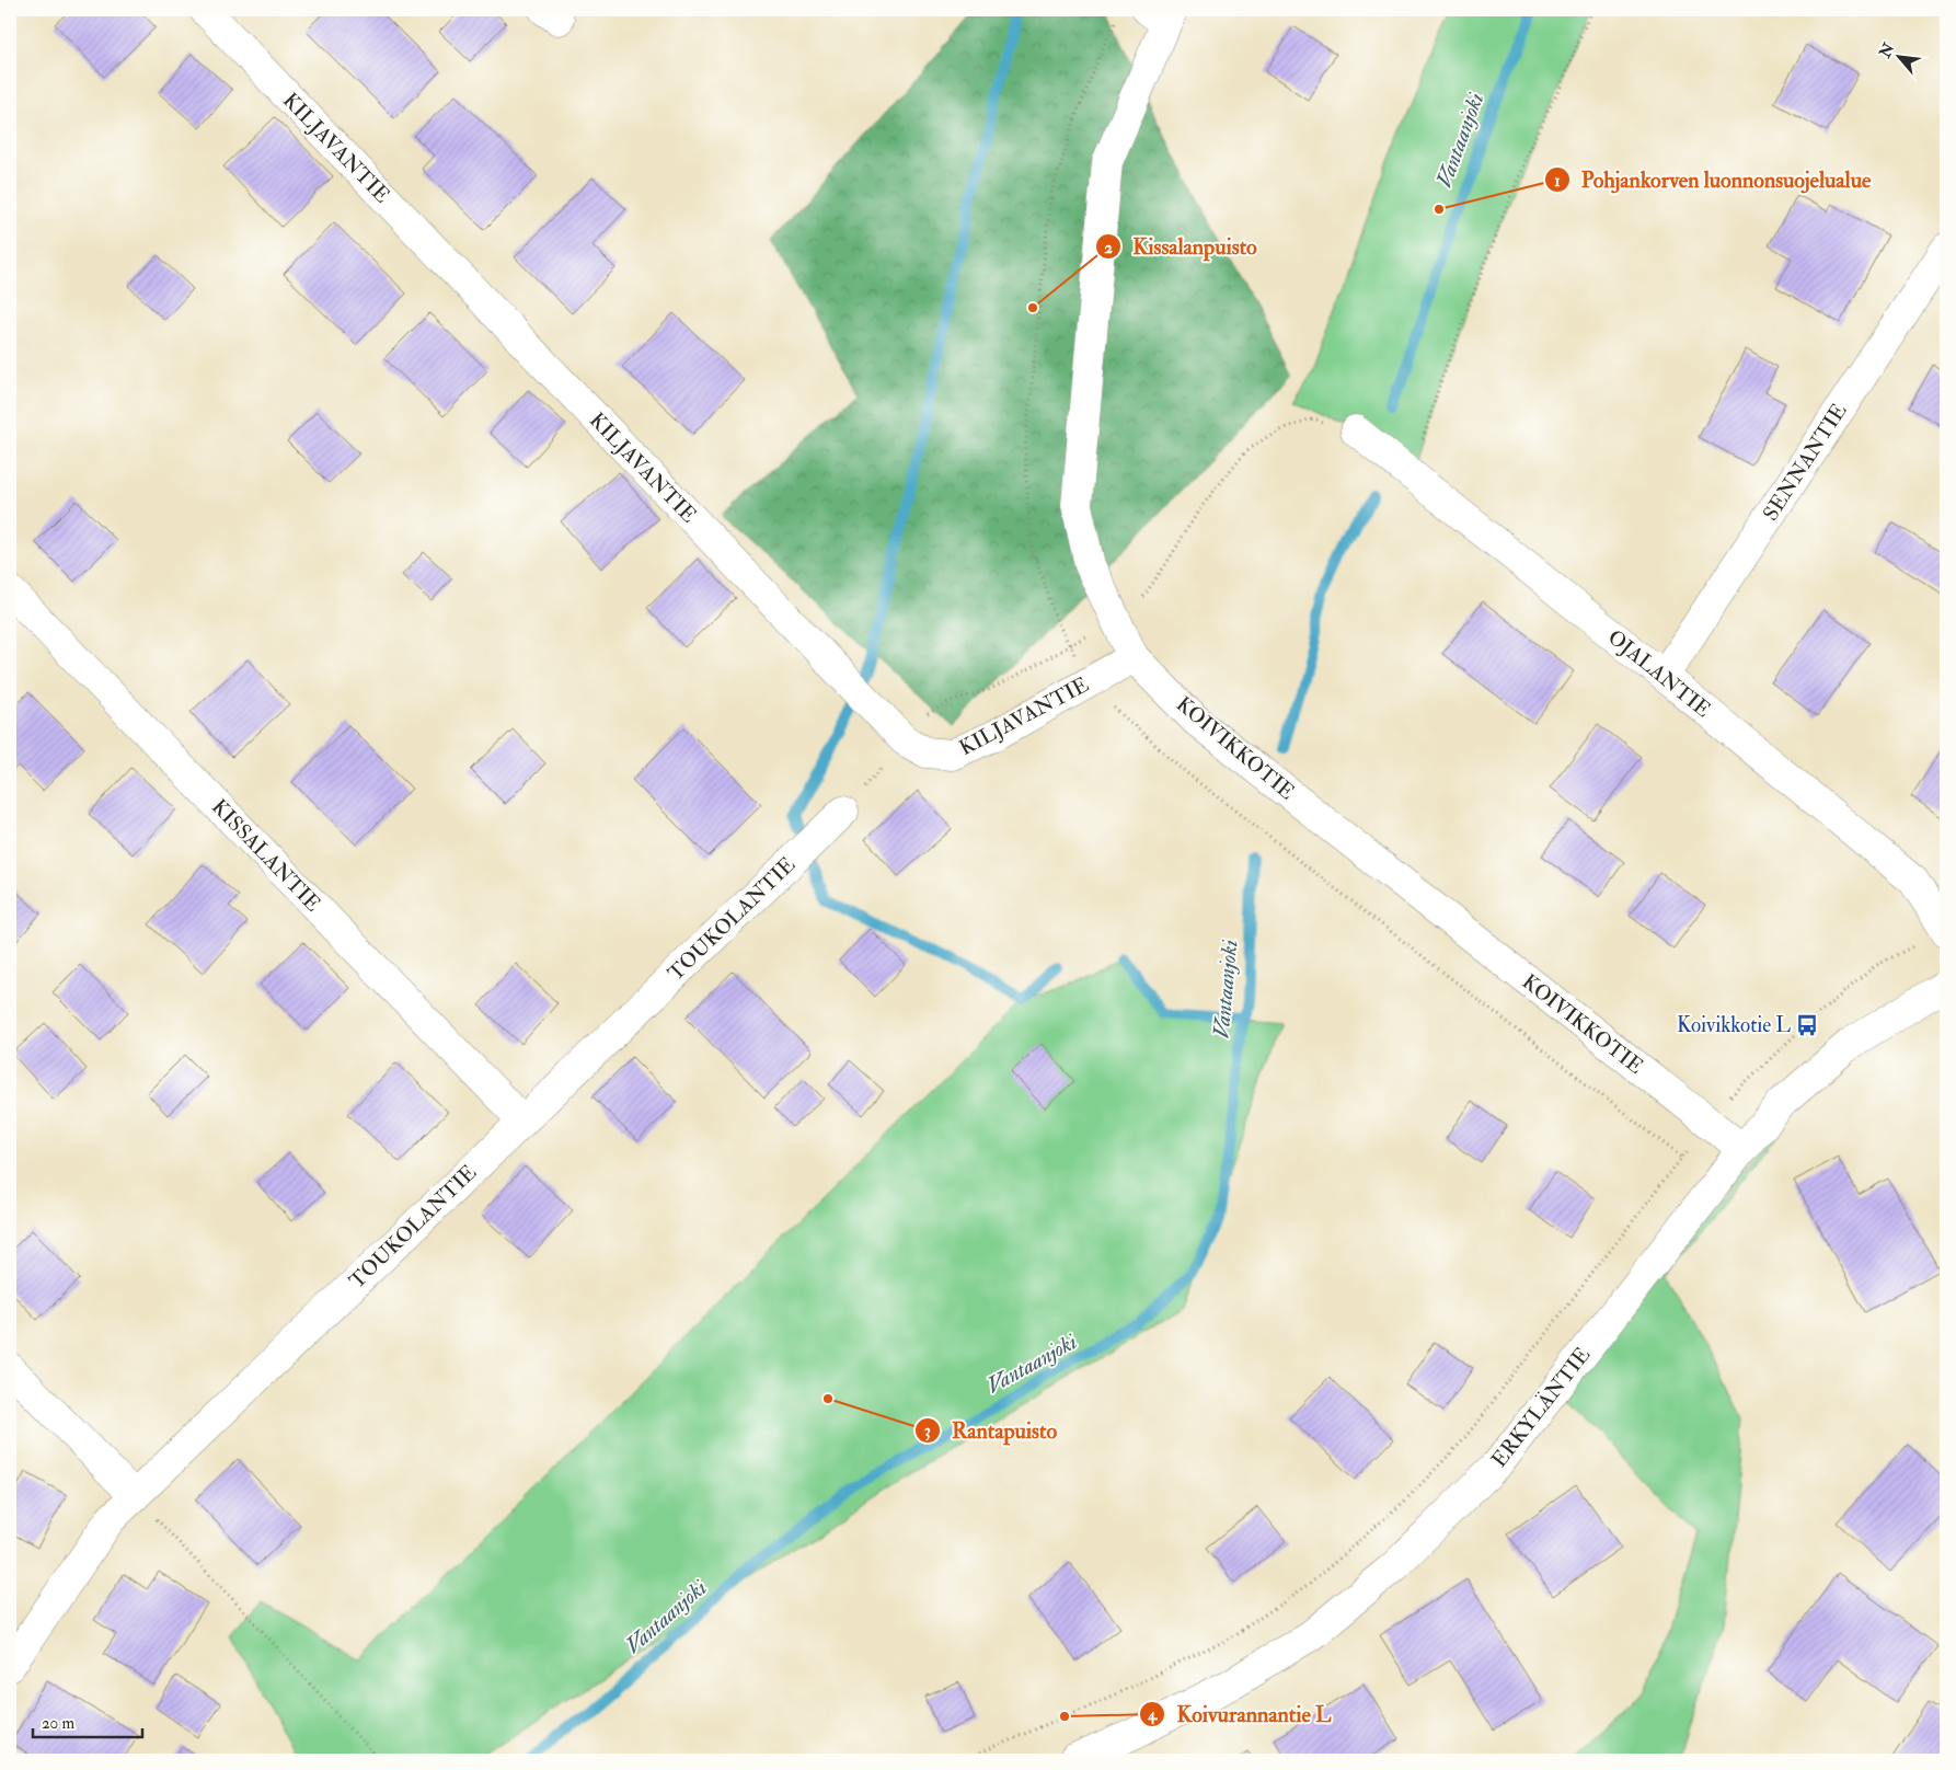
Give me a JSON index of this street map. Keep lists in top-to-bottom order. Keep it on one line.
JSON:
{"streets":{"street":["KILJAVANTIE","SENNANTIE","OJALANTIE","KOIVIKKOTIE","KISSALANTIE","TOUKOLANTIE","ERKYLÄNTIE"]},"crossings":[["KILJAVANTIE","KOIVIKKOTIE"],["SENNANTIE","OJALANTIE"],["KOIVIKKOTIE","ERKYLÄNTIE"],["KISSALANTIE","TOUKOLANTIE"]],"water":["Vantaanjoki"],"places":{"other":["Pohjankorven luonnonsuojelualue","Kissalanpuisto","Rantapuisto","Koivurannantie L"],"bus stop":["Koivikkotie L"]},"scale_bar":"20 m","north":"top left"}
